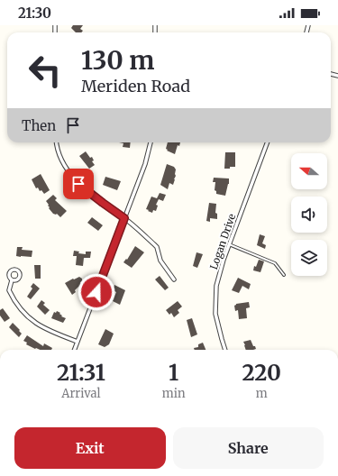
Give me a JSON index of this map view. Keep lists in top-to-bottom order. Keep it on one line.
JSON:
{"streets":{"street":["Logan Drive"]},"north":"left","page":{"status":"21:30","turn":["130 m","Meriden Road"],"then":"Then","eta":["21:31","Arrival","1","min","220","m"],"buttons":["Exit","Share"]}}
